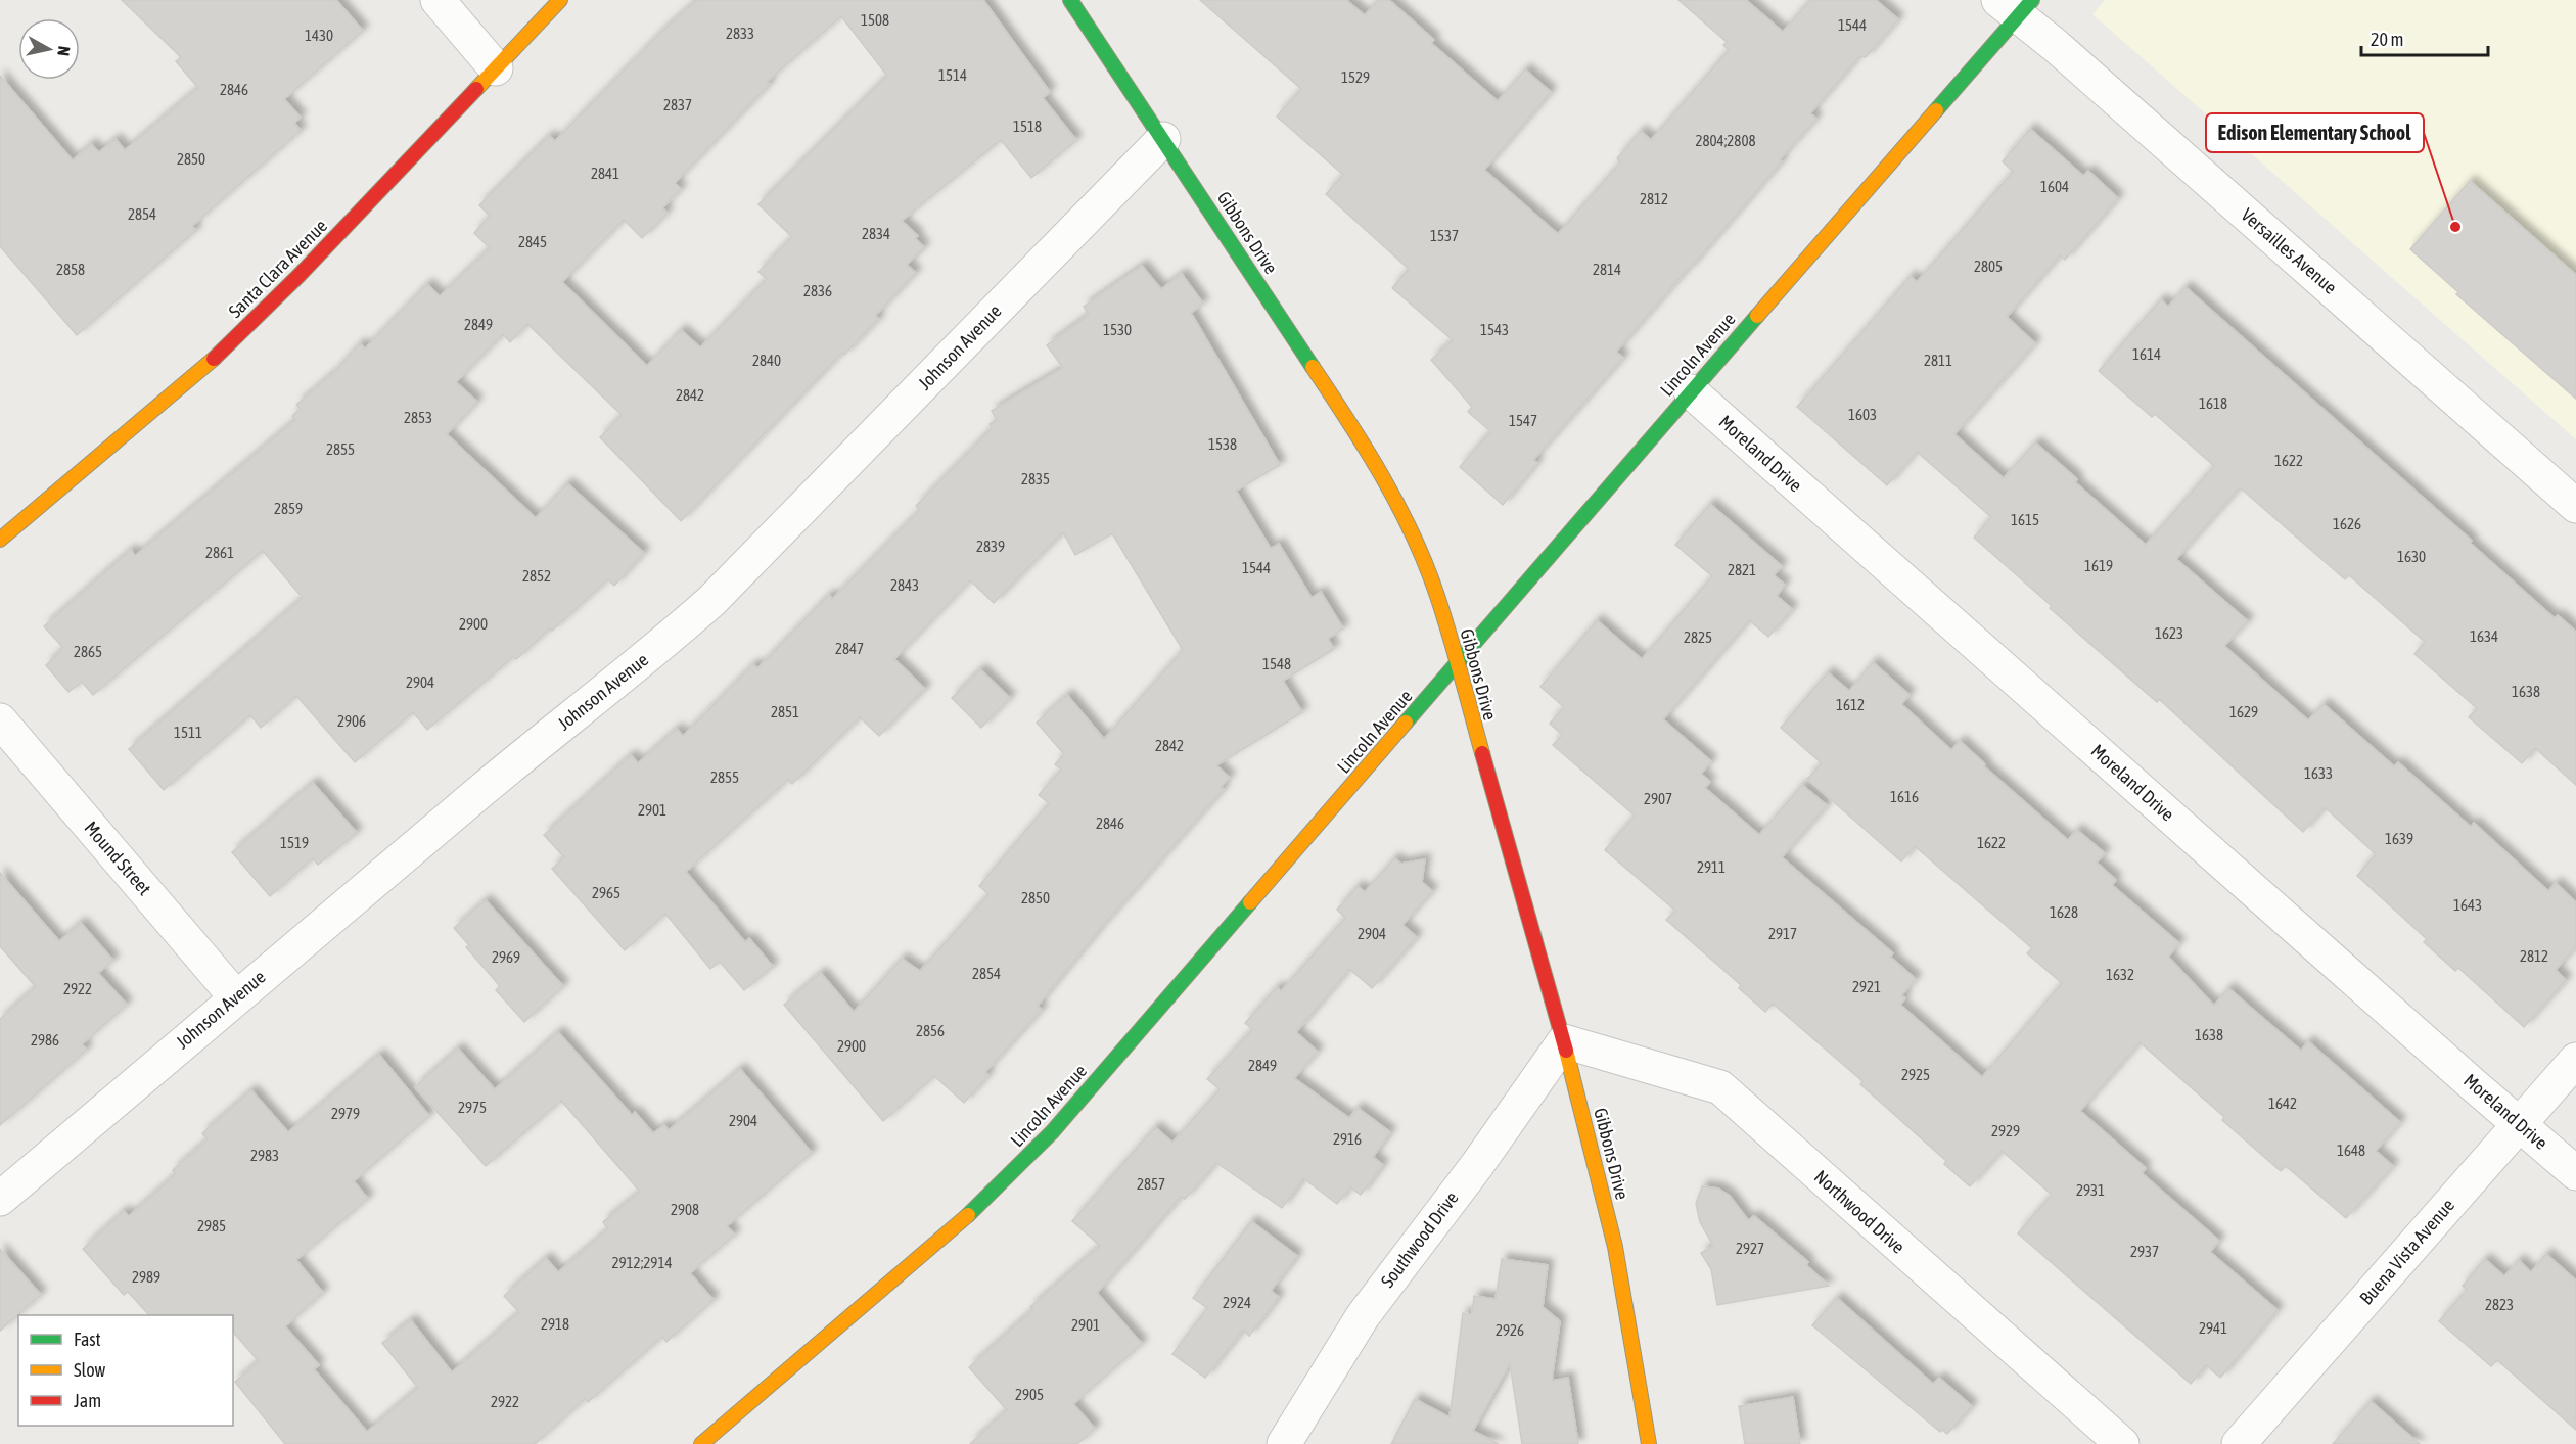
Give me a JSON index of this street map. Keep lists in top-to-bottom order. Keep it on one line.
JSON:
{"streets":{"street":["Gibbons Drive","Versailles Avenue","Santa Clara Avenue","Johnson Avenue","Lincoln Avenue","Moreland Drive","Mound Street","Northwood Drive","Southwood Drive","Buena Vista Avenue"]},"crossings":[["Gibbons Drive","Johnson Avenue"],["Gibbons Drive","Lincoln Avenue"],["Gibbons Drive","Northwood Drive"],["Gibbons Drive","Southwood Drive"],["Versailles Avenue","Lincoln Avenue"],["Johnson Avenue","Mound Street"],["Lincoln Avenue","Moreland Drive"],["Moreland Drive","Buena Vista Avenue"],["Northwood Drive","Southwood Drive"]],"places":["Edison Elementary School"],"house_numbers":["1508","1544","2833","1430","1514","1529","2846","2837","1518","2804;2808","2850","2841","1604","2812","2854","2834","1537","2845","2805","2858","2814","2836","2849","1530","1543","1614","2840","2811","2842","1618","1603","2853","1547","1538","2855","1622","2835","2859","1615","1626","2839","2861","1630","1619","1544","2821","2852","2843","2900","1623","1634","2825","2847","2865","1548","2904","1638","1612","2851","1629","2906","1511","2842","1633","2855","1616","2907","2901","2846","1639","1519","1622","2911","2965","2850","1643","1628","2904","2917","2812","2969","2854","1632","2921","2922","2856","1638","2986","2900","2849","2925","1642","2975","2979","2904","2929","2916","1648","2983","2857","2931","2908","2985","2927","2937","2912;2914","2989","2924","2823","2918","2901","2941","2926","2905","2922"],"legend":["Fast","Slow","Jam"],"scale_bar":"20 m","north":"right"}
